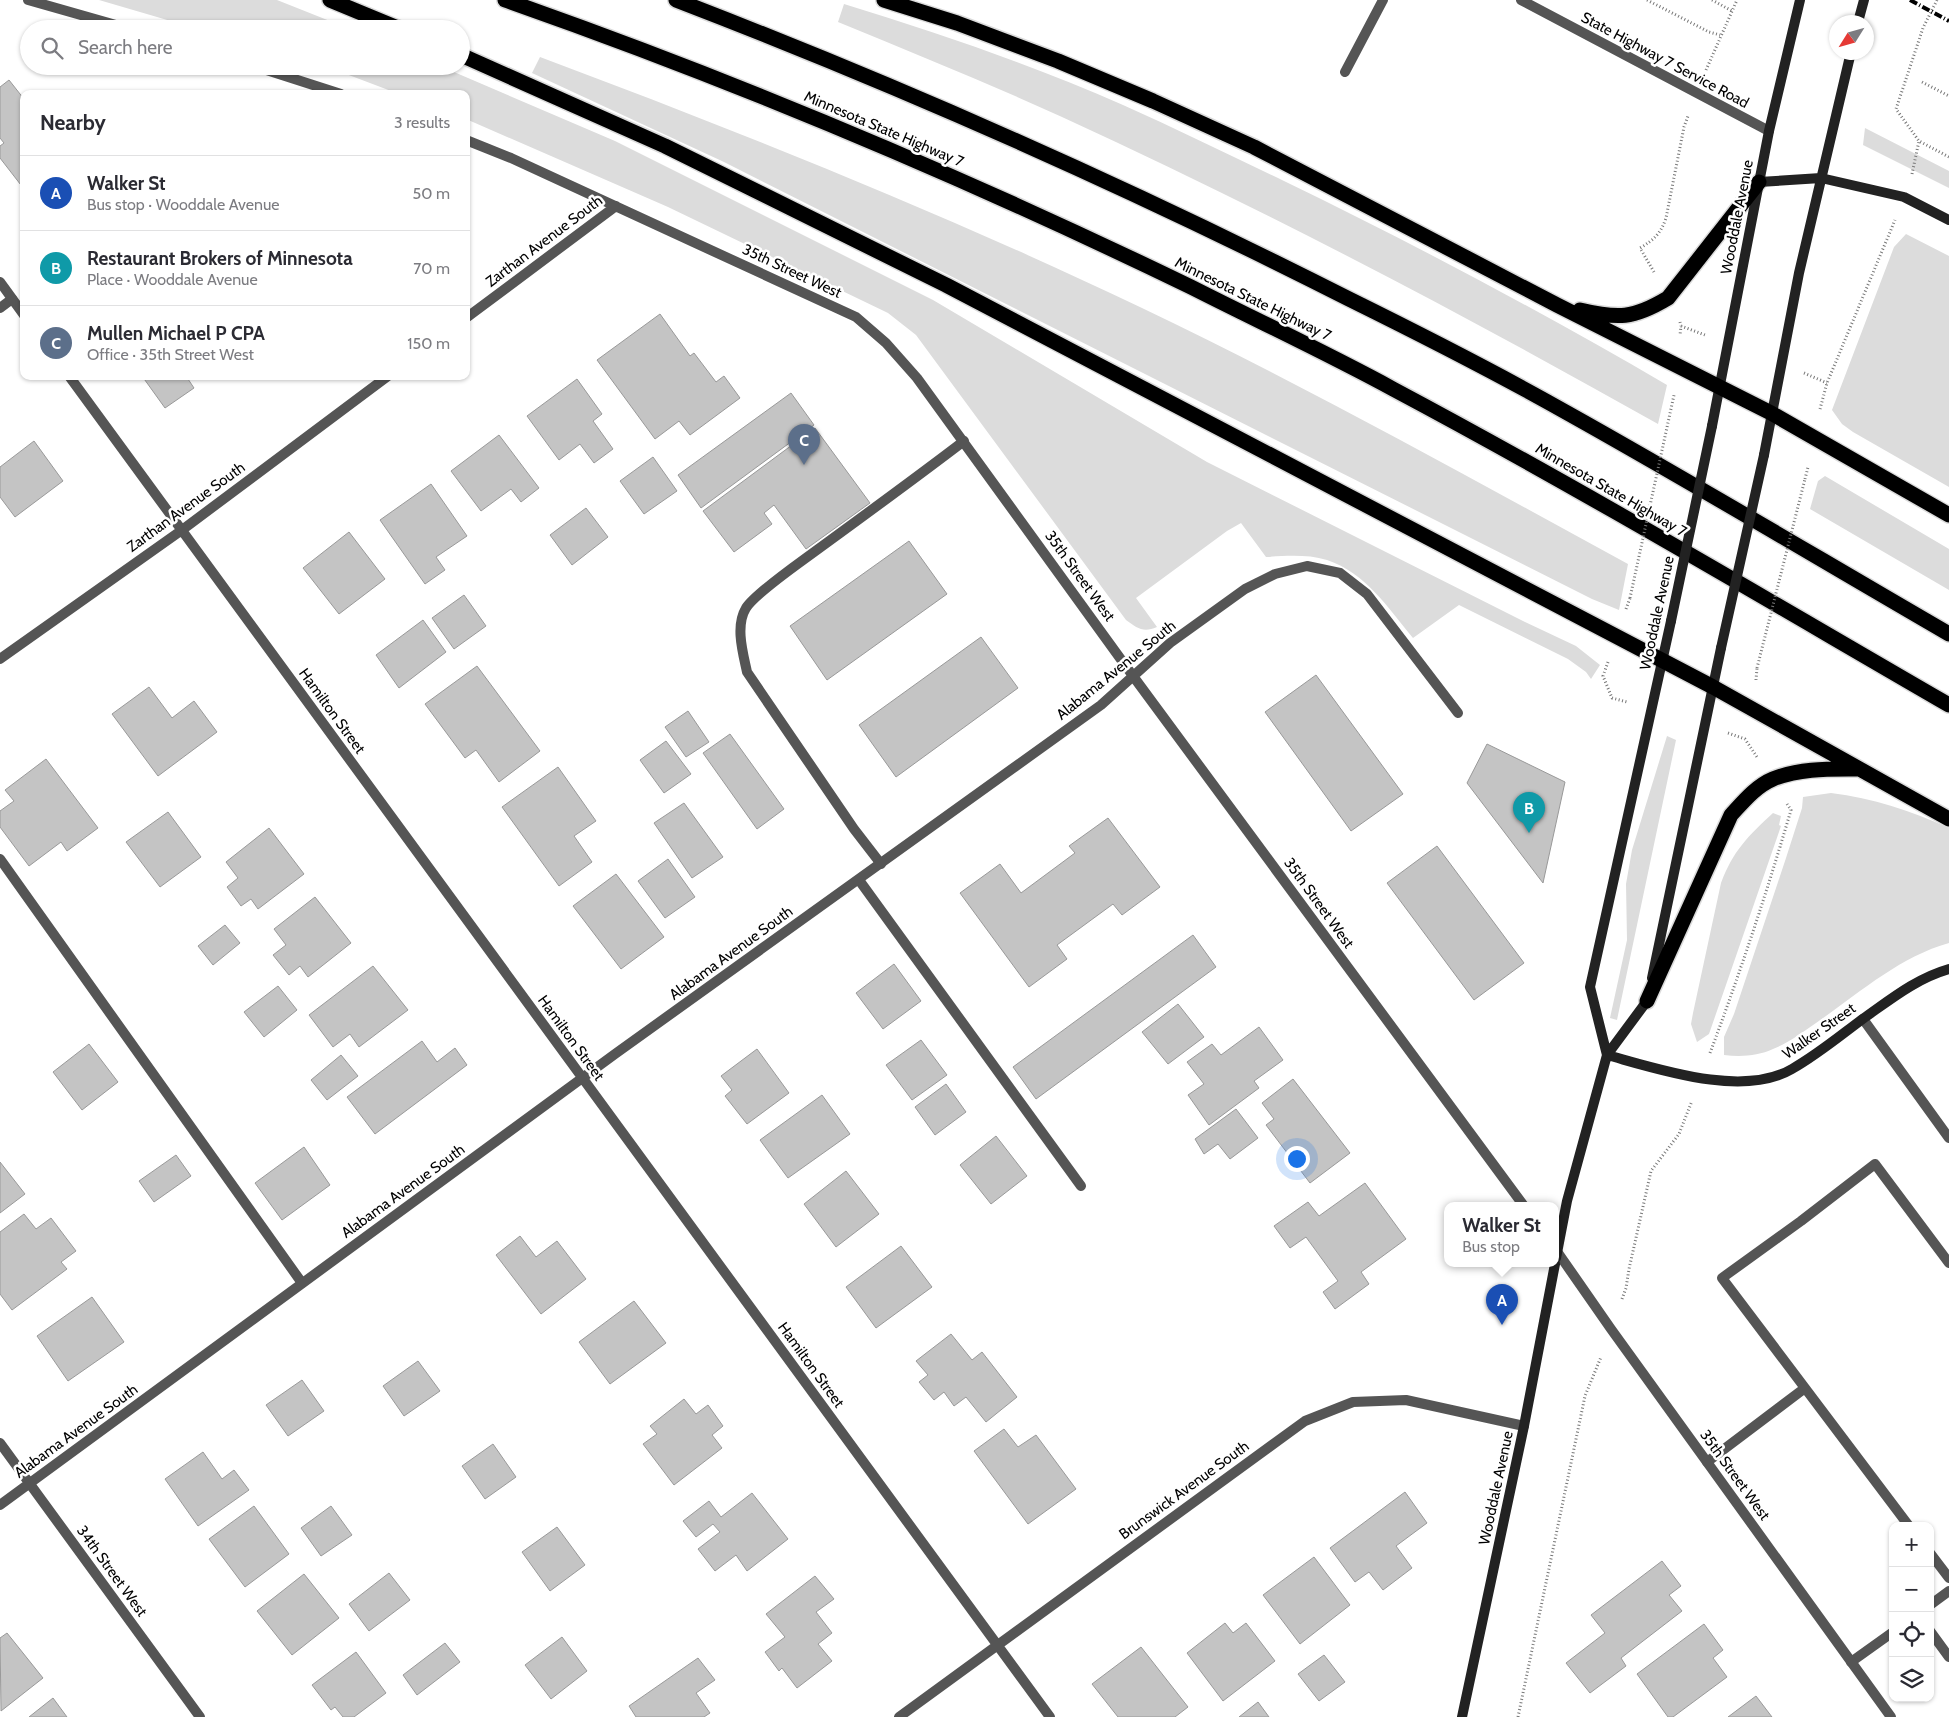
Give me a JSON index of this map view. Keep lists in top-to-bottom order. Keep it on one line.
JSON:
{"streets":{"highway":["Minnesota State Highway 7"],"street":["State Highway 7 Service Road","Wooddale Avenue","Zarthan Avenue South","35th Street West","Alabama Avenue South","Hamilton Street","Walker Street","Brunswick Avenue South","34th Street West"]},"crossings":[["State Highway 7 Service Road","Wooddale Avenue"],["Wooddale Avenue","Walker Street"],["Wooddale Avenue","Brunswick Avenue South"],["Zarthan Avenue South","35th Street West"],["Zarthan Avenue South","Hamilton Street"],["35th Street West","Alabama Avenue South"],["Alabama Avenue South","Hamilton Street"],["Alabama Avenue South","34th Street West"],["Hamilton Street","Brunswick Avenue South"]],"north":"bottom left","page":{"search":"Search here","heading":["Nearby","3 results"],"list":[{"mark":"A","name":"Walker St","note":"Bus stop · Wooddale Avenue","value":"50 m"},{"mark":"B","name":"Restaurant Brokers of Minnesota","note":"Place · Wooddale Avenue","value":"70 m"},{"mark":"C","name":"Mullen Michael P CPA","note":"Office · 35th Street West","value":"150 m"}],"pins":["C","B","A"],"popup":["Walker St","Bus stop"],"map_buttons":["+","−"]}}
